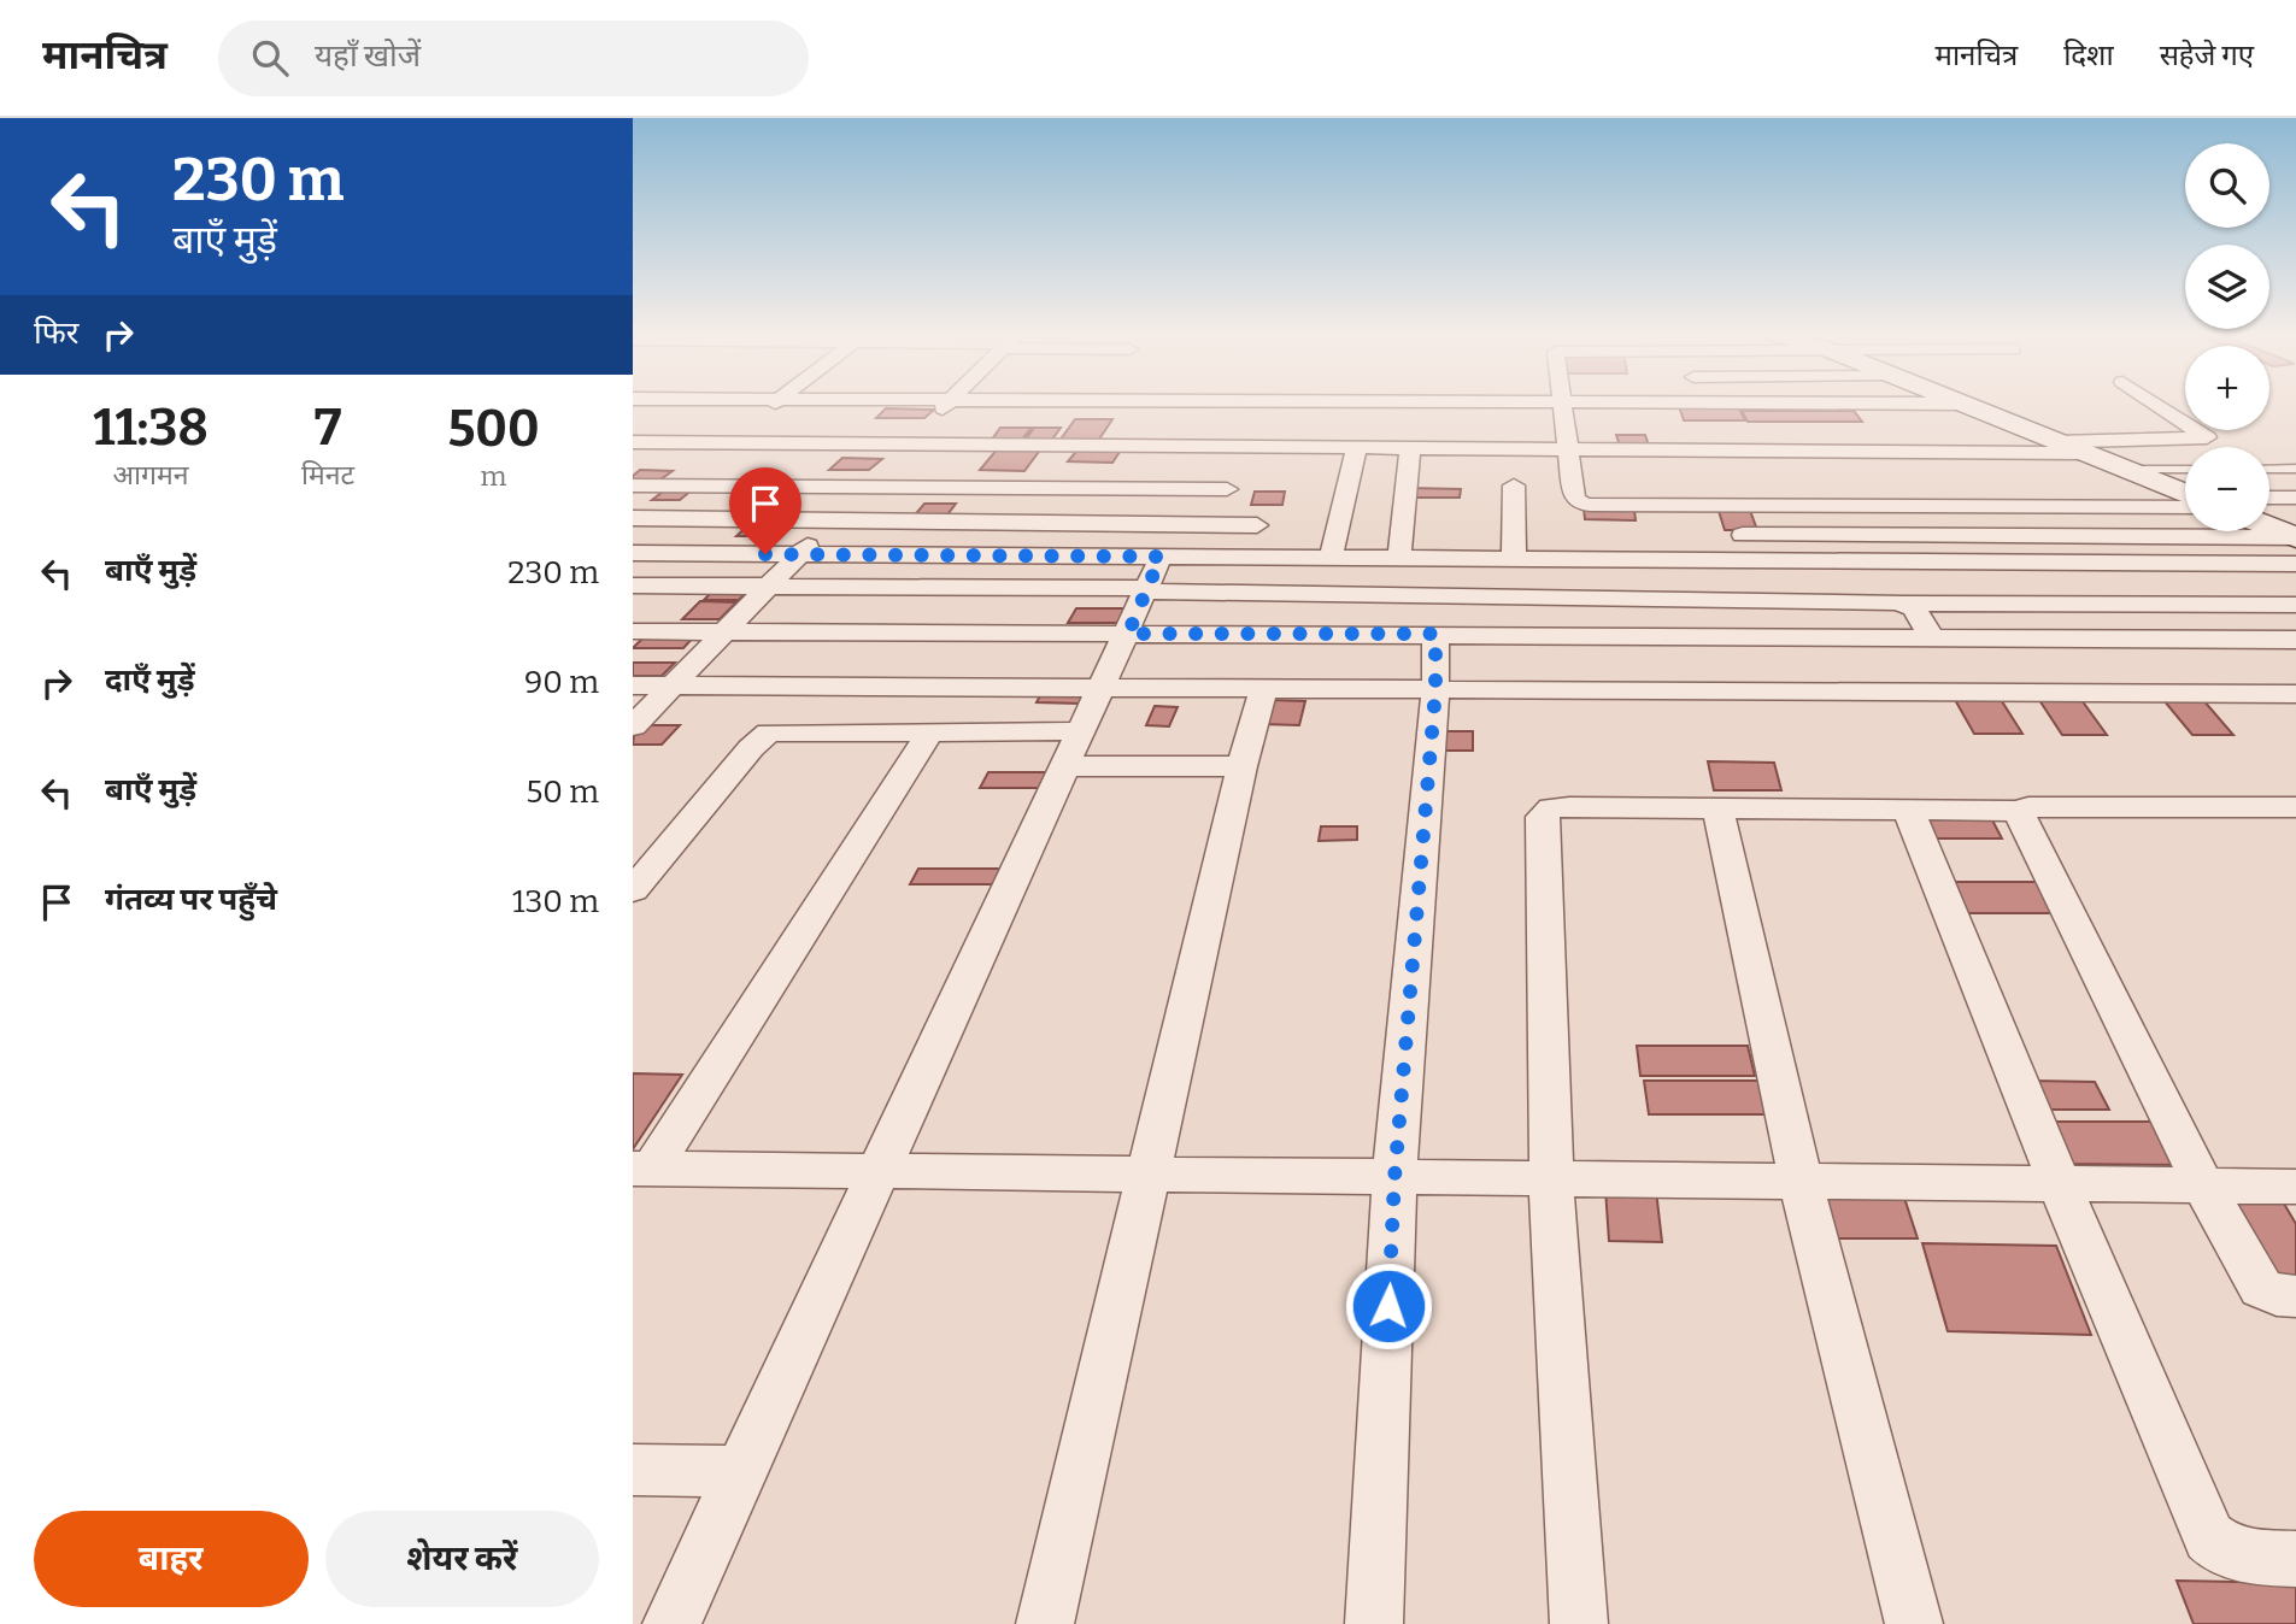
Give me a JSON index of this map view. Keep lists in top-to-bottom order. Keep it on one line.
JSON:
{"page":{"header":"मानचित्र","search":"यहाँ खोजें","nav":["मानचित्र","दिशा","सहेजे गए"],"turn":["230 m","बाएँ मुड़ें"],"map_buttons":["+","−"],"then":"फिर","eta":["11:38","आगमन","7","मिनट","500","m"],"list":[{"name":"बाएँ मुड़ें","value":"230 m"},{"name":"दाएँ मुड़ें","value":"90 m"},{"name":"बाएँ मुड़ें","value":"50 m"},{"name":"गंतव्य पर पहुँचे","value":"130 m"}],"buttons":["बाहर","शेयर करें"]}}
